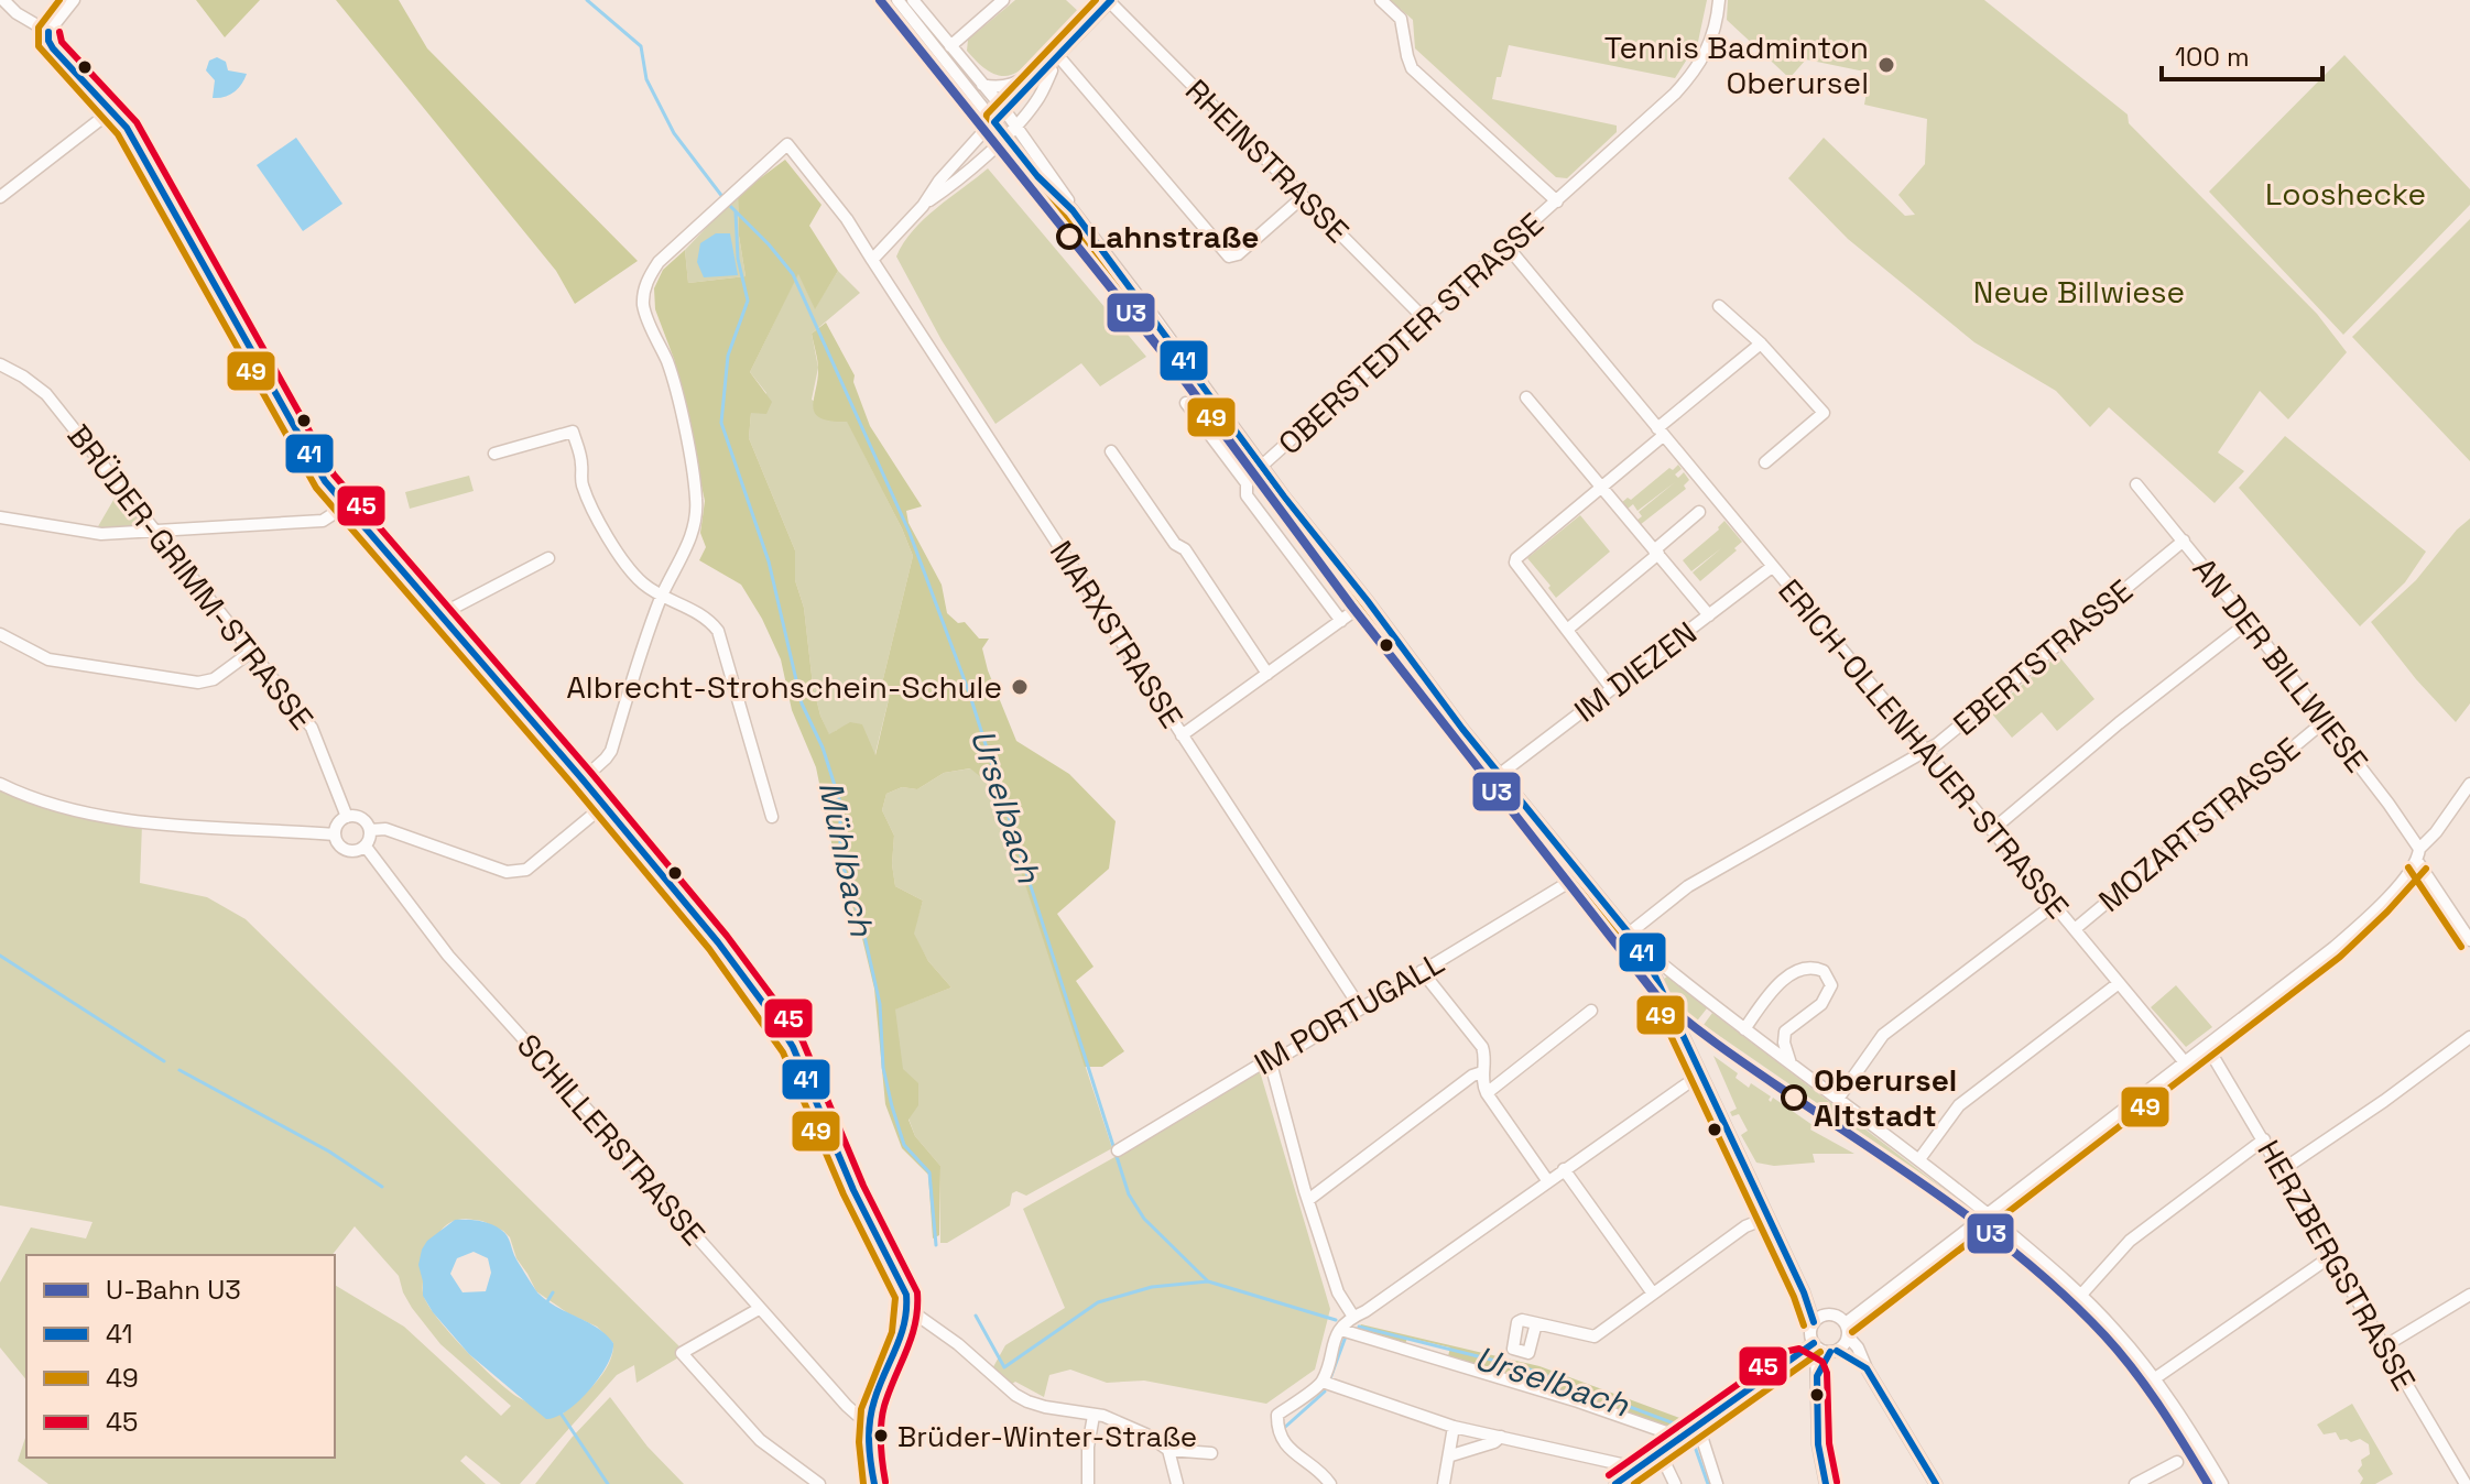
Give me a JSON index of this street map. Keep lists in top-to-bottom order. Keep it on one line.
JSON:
{"streets":{"street":["RHEINSTRASSE","OBERSTEDTER STRASSE","BRÜDER-GRIMM-STRASSE","MARXSTRASSE","EBERTSTRASSE","AN DER BILLWIESE","IM DIEZEN","ERICH-OLLENHAUER-STRASSE","MOZARTSTRASSE","IM PORTUGALL","SCHILLERSTRASSE","HERZBERGSTRASSE"]},"crossings":[["RHEINSTRASSE","OBERSTEDTER STRASSE"],["OBERSTEDTER STRASSE","ERICH-OLLENHAUER-STRASSE"],["BRÜDER-GRIMM-STRASSE","SCHILLERSTRASSE"],["MARXSTRASSE","IM PORTUGALL"],["EBERTSTRASSE","AN DER BILLWIESE"],["EBERTSTRASSE","ERICH-OLLENHAUER-STRASSE"],["AN DER BILLWIESE","MOZARTSTRASSE"],["IM DIEZEN","ERICH-OLLENHAUER-STRASSE"],["ERICH-OLLENHAUER-STRASSE","MOZARTSTRASSE"]],"water":["Urselbach","Mühlbach"],"parks":["Looshecke","Neue Billwiese"],"places":["Tennis Badminton Oberursel","Lahnstraße","Albrecht-Strohschein-Schule","Oberursel Altstadt","Brüder-Winter-Straße"],"lines":["metro line U3","transit line 41","transit line 49","transit line 45"],"legend":["U-Bahn U3","41","49","45"],"scale_bar":"100 m"}
